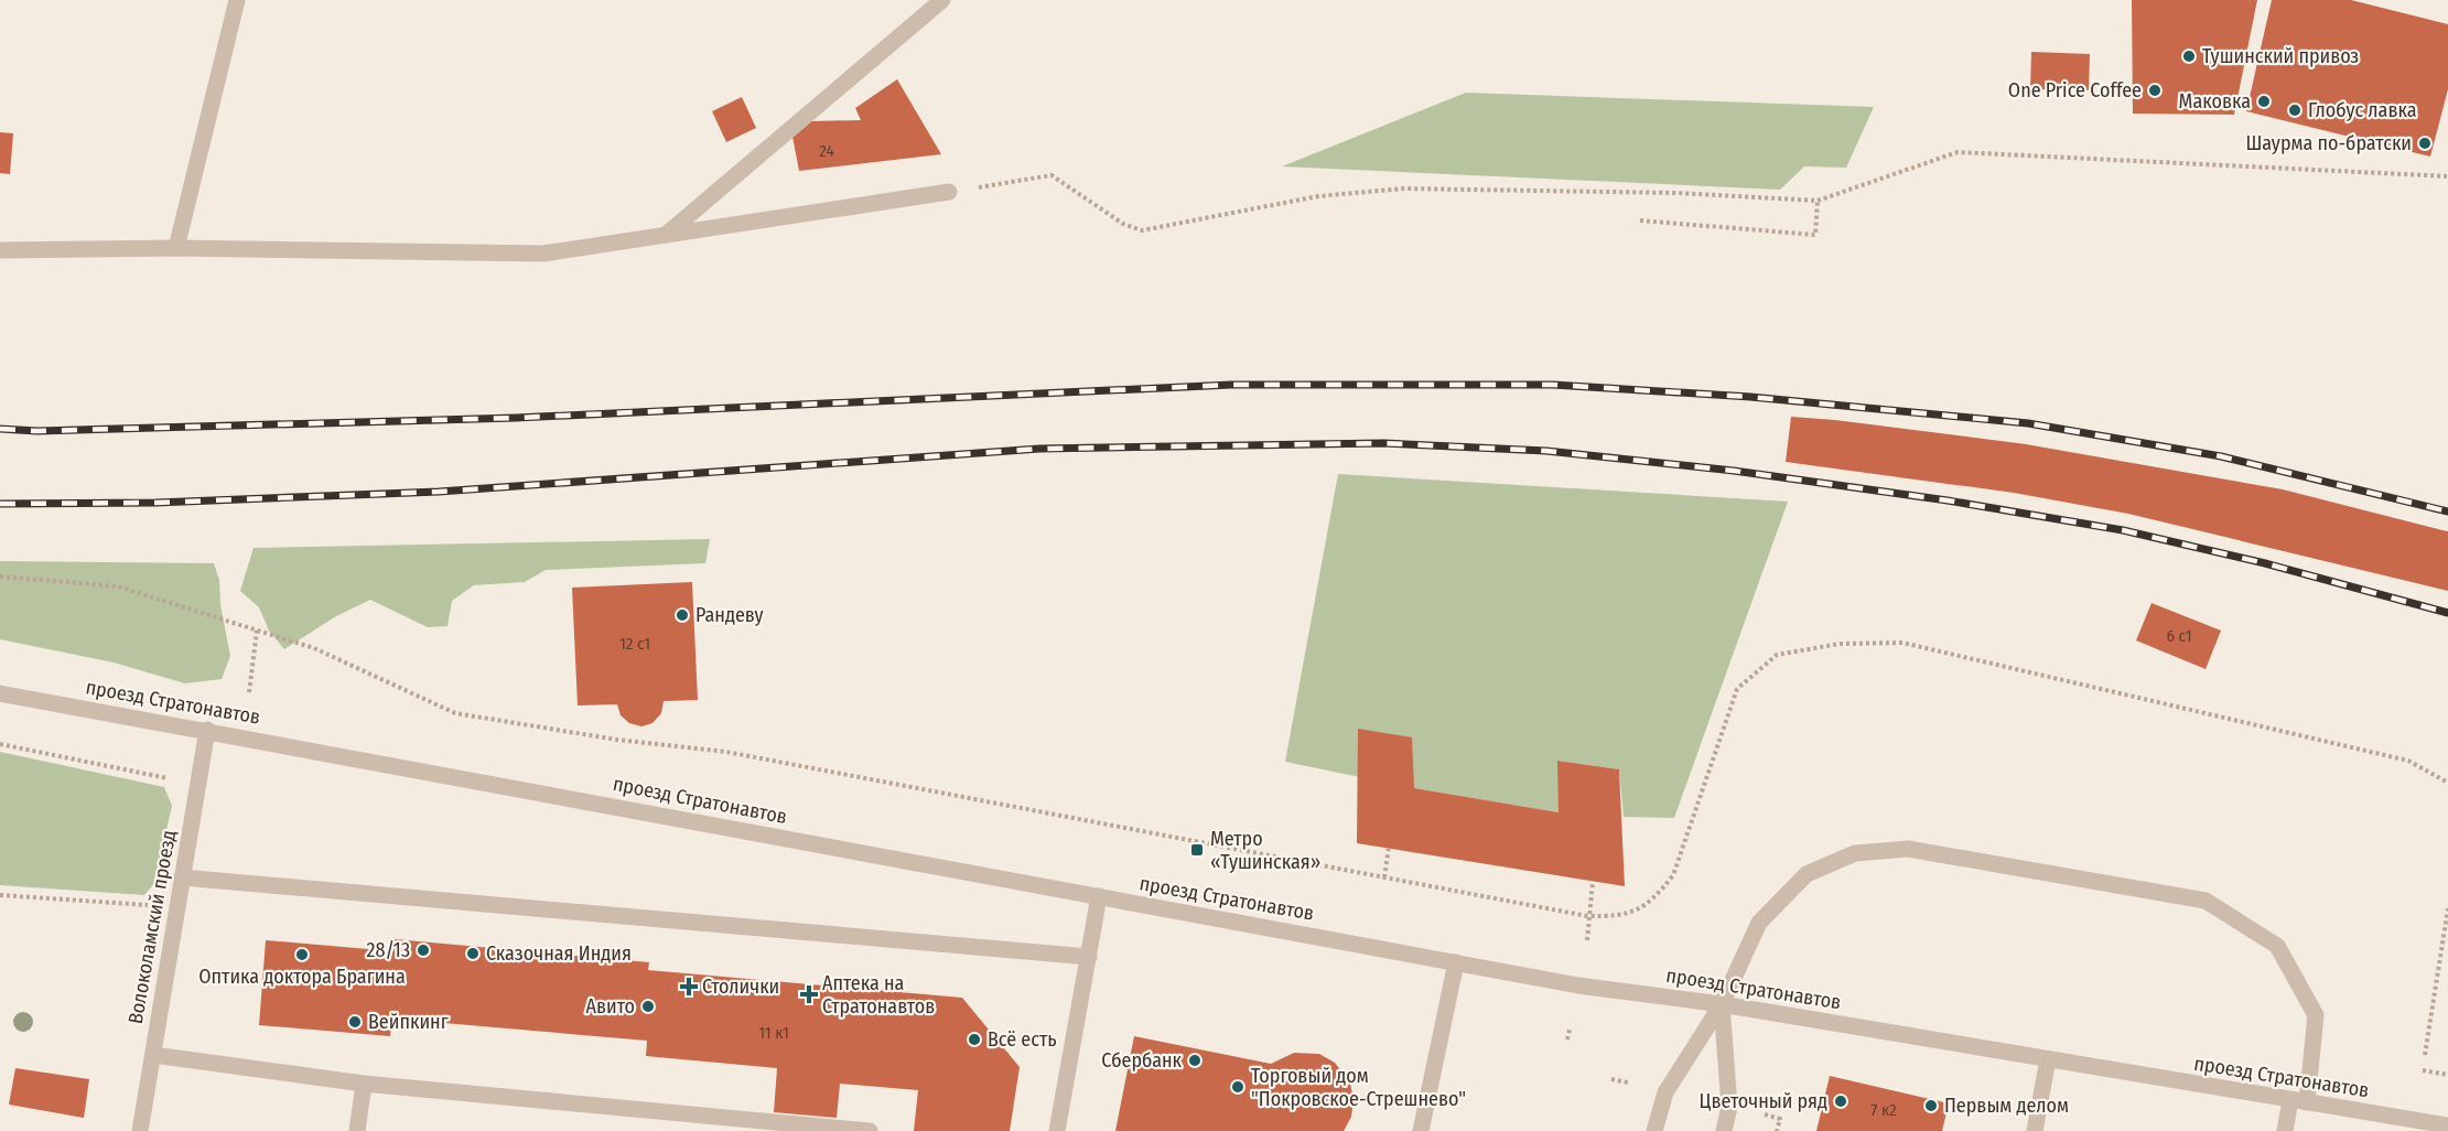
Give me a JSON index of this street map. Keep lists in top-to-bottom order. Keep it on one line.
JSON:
{"streets":{"street":["проезд Стратонавтов","Волоколамский проезд"]},"crossings":[["проезд Стратонавтов","Волоколамский проезд"]],"places":{"other":["Тушинский привоз","One Price Coffee","Маковка","Глобус лавка","Шаурма по-братски","Рандеву","28/13","Сказочная Индия","Оптика доктора Брагина","Авито","Вейпкинг","Всё есть","Сбербанк","Торговый дом \"Покровское-Стрешнево\"","Цветочный ряд","Первым делом"],"transit":["Метро «Тушинская»"],"health":["Столички","Аптека на Стратонавтов"]},"house_numbers":["24","6 с1","12 с1","11 к1","7 к2"]}
